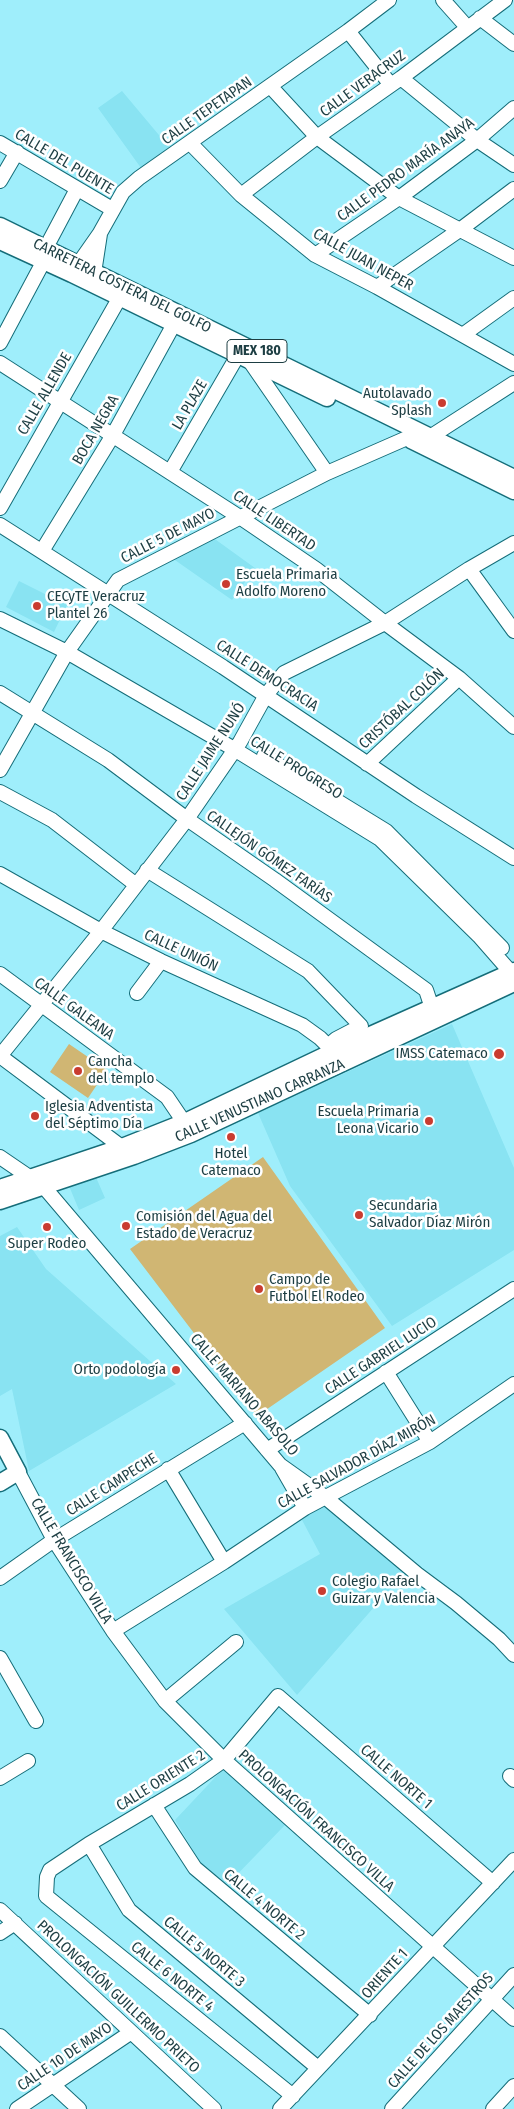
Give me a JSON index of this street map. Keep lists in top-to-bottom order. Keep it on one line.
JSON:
{"streets":{"main road":["CARRETERA COSTERA DEL GOLFO","MEX 180","CALLE VENUSTIANO CARRANZA","CALLE FRANCISCO VILLA"],"street":["CALLE VERACRUZ","CALLE TEPETAPAN","CALLE DEL PUENTE","CALLE PEDRO MARÍA ANAYA","CALLE JUAN NEPER","CALLE ALLENDE","LA PLAZE","BOCA NEGRA","CALLE LIBERTAD","CALLE 5 DE MAYO","CALLE DEMOCRACIA","CRISTÓBAL COLÓN","CALLE JAIME NUNÓ","CALLE PROGRESO","CALLEJÓN GÓMEZ FARÍAS","CALLE UNIÓN","CALLE GALEANA","CALLE GABRIEL LUCIO","CALLE MARIANO ABASOLO","CALLE SALVADOR DÍAZ MIRÓN","CALLE CAMPECHE","CALLE NORTE 1","CALLE ORIENTE 2","PROLONGACIÓN FRANCISCO VILLA","CALLE 4 NORTE 2","CALLE 5 NORTE 3","ORIENTE 1","CALLE 6 NORTE 4","PROLONGACIÓN GUILLERMO PRIETO","CALLE DE LOS MAESTROS","CALLE 10 DE MAYO"]},"crossings":[["CALLE VERACRUZ","CALLE JUAN NEPER"],["CALLE TEPETAPAN","CALLE DEL PUENTE"],["CALLE TEPETAPAN","CALLE JUAN NEPER"],["CALLE TEPETAPAN","CARRETERA COSTERA DEL GOLFO"],["CALLE PEDRO MARÍA ANAYA","CALLE JUAN NEPER"],["CARRETERA COSTERA DEL GOLFO","CALLE ALLENDE"],["CARRETERA COSTERA DEL GOLFO","LA PLAZE"],["CARRETERA COSTERA DEL GOLFO","BOCA NEGRA"],["CARRETERA COSTERA DEL GOLFO","CALLE 5 DE MAYO"],["CALLE ALLENDE","CALLE LIBERTAD"],["LA PLAZE","CALLE LIBERTAD"],["BOCA NEGRA","CALLE LIBERTAD"],["BOCA NEGRA","CALLE DEMOCRACIA"],["CALLE LIBERTAD","CALLE 5 DE MAYO"],["CALLE LIBERTAD","CRISTÓBAL COLÓN"],["CALLE LIBERTAD","CALLE JAIME NUNÓ"],["CALLE 5 DE MAYO","CALLE DEMOCRACIA"],["CALLE 5 DE MAYO","CALLE PROGRESO"],["CALLE 5 DE MAYO","CALLEJÓN GÓMEZ FARÍAS"],["CALLE DEMOCRACIA","CRISTÓBAL COLÓN"],["CALLE DEMOCRACIA","CALLE JAIME NUNÓ"],["CALLE JAIME NUNÓ","CALLE PROGRESO"],["CALLE JAIME NUNÓ","CALLEJÓN GÓMEZ FARÍAS"],["CALLE JAIME NUNÓ","CALLE UNIÓN"],["CALLE JAIME NUNÓ","CALLE GALEANA"],["CALLE PROGRESO","CALLE VENUSTIANO CARRANZA"],["CALLEJÓN GÓMEZ FARÍAS","CALLE VENUSTIANO CARRANZA"],["CALLE UNIÓN","CALLE VENUSTIANO CARRANZA"],["CALLE GALEANA","CALLE VENUSTIANO CARRANZA"],["CALLE VENUSTIANO CARRANZA","CALLE MARIANO ABASOLO"],["CALLE GABRIEL LUCIO","CALLE MARIANO ABASOLO"],["CALLE MARIANO ABASOLO","CALLE SALVADOR DÍAZ MIRÓN"],["CALLE MARIANO ABASOLO","CALLE CAMPECHE"],["CALLE SALVADOR DÍAZ MIRÓN","CALLE FRANCISCO VILLA"],["CALLE SALVADOR DÍAZ MIRÓN","PROLONGACIÓN FRANCISCO VILLA"],["CALLE CAMPECHE","CALLE FRANCISCO VILLA"],["CALLE FRANCISCO VILLA","PROLONGACIÓN FRANCISCO VILLA"],["CALLE NORTE 1","CALLE ORIENTE 2"],["CALLE NORTE 1","ORIENTE 1"],["CALLE ORIENTE 2","PROLONGACIÓN FRANCISCO VILLA"],["CALLE ORIENTE 2","CALLE 4 NORTE 2"],["CALLE ORIENTE 2","CALLE 5 NORTE 3"],["CALLE ORIENTE 2","CALLE 6 NORTE 4"],["PROLONGACIÓN FRANCISCO VILLA","ORIENTE 1"],["PROLONGACIÓN FRANCISCO VILLA","CALLE DE LOS MAESTROS"],["CALLE 4 NORTE 2","ORIENTE 1"],["CALLE 5 NORTE 3","ORIENTE 1"],["ORIENTE 1","CALLE 6 NORTE 4"],["PROLONGACIÓN GUILLERMO PRIETO","CALLE 10 DE MAYO"]],"places":["Autolavado Splash","Escuela Primaria Adolfo Moreno","CECyTE Veracruz Plantel 26","IMSS Catemaco","Cancha del templo","Iglesia Adventista del Séptimo Día","Escuela Primaria Leona Vicario","Hotel Catemaco","Secundaria Salvador Díaz Mirón","Comisión del Agua del Estado de Veracruz","Super Rodeo","Campo de Futbol El Rodeo","Orto podología","Colegio Rafael Guizar y Valencia"]}
